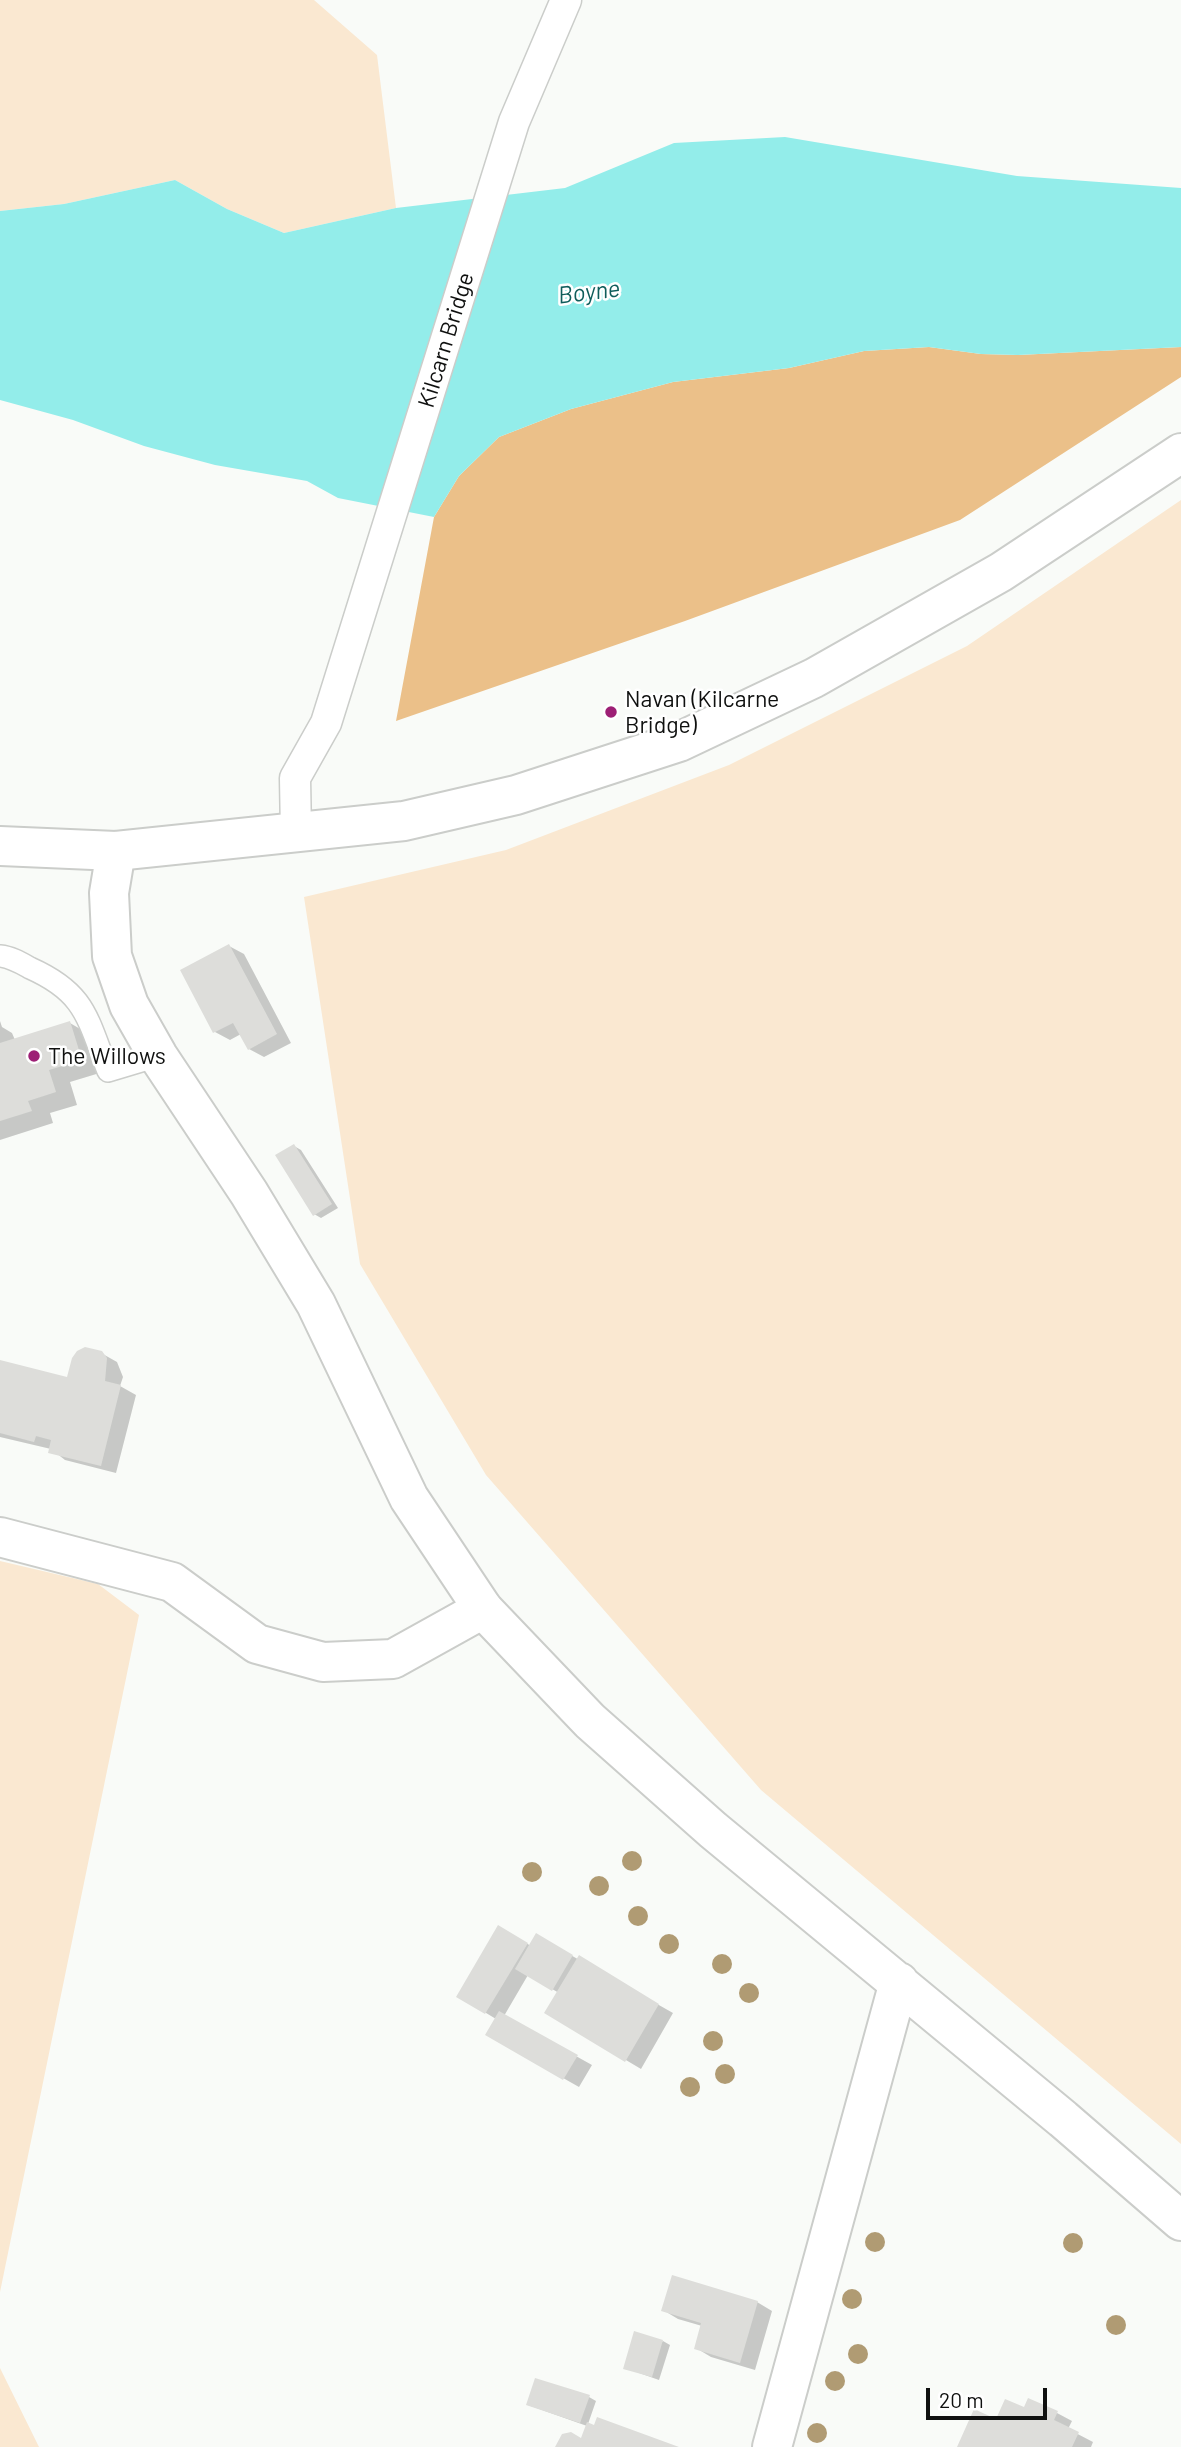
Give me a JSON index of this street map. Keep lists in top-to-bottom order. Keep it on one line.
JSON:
{"streets":{"street":["Kilcarn Bridge"]},"water":["Boyne"],"places":["Navan (Kilcarne Bridge)","The Willows"],"scale_bar":"20 m"}
